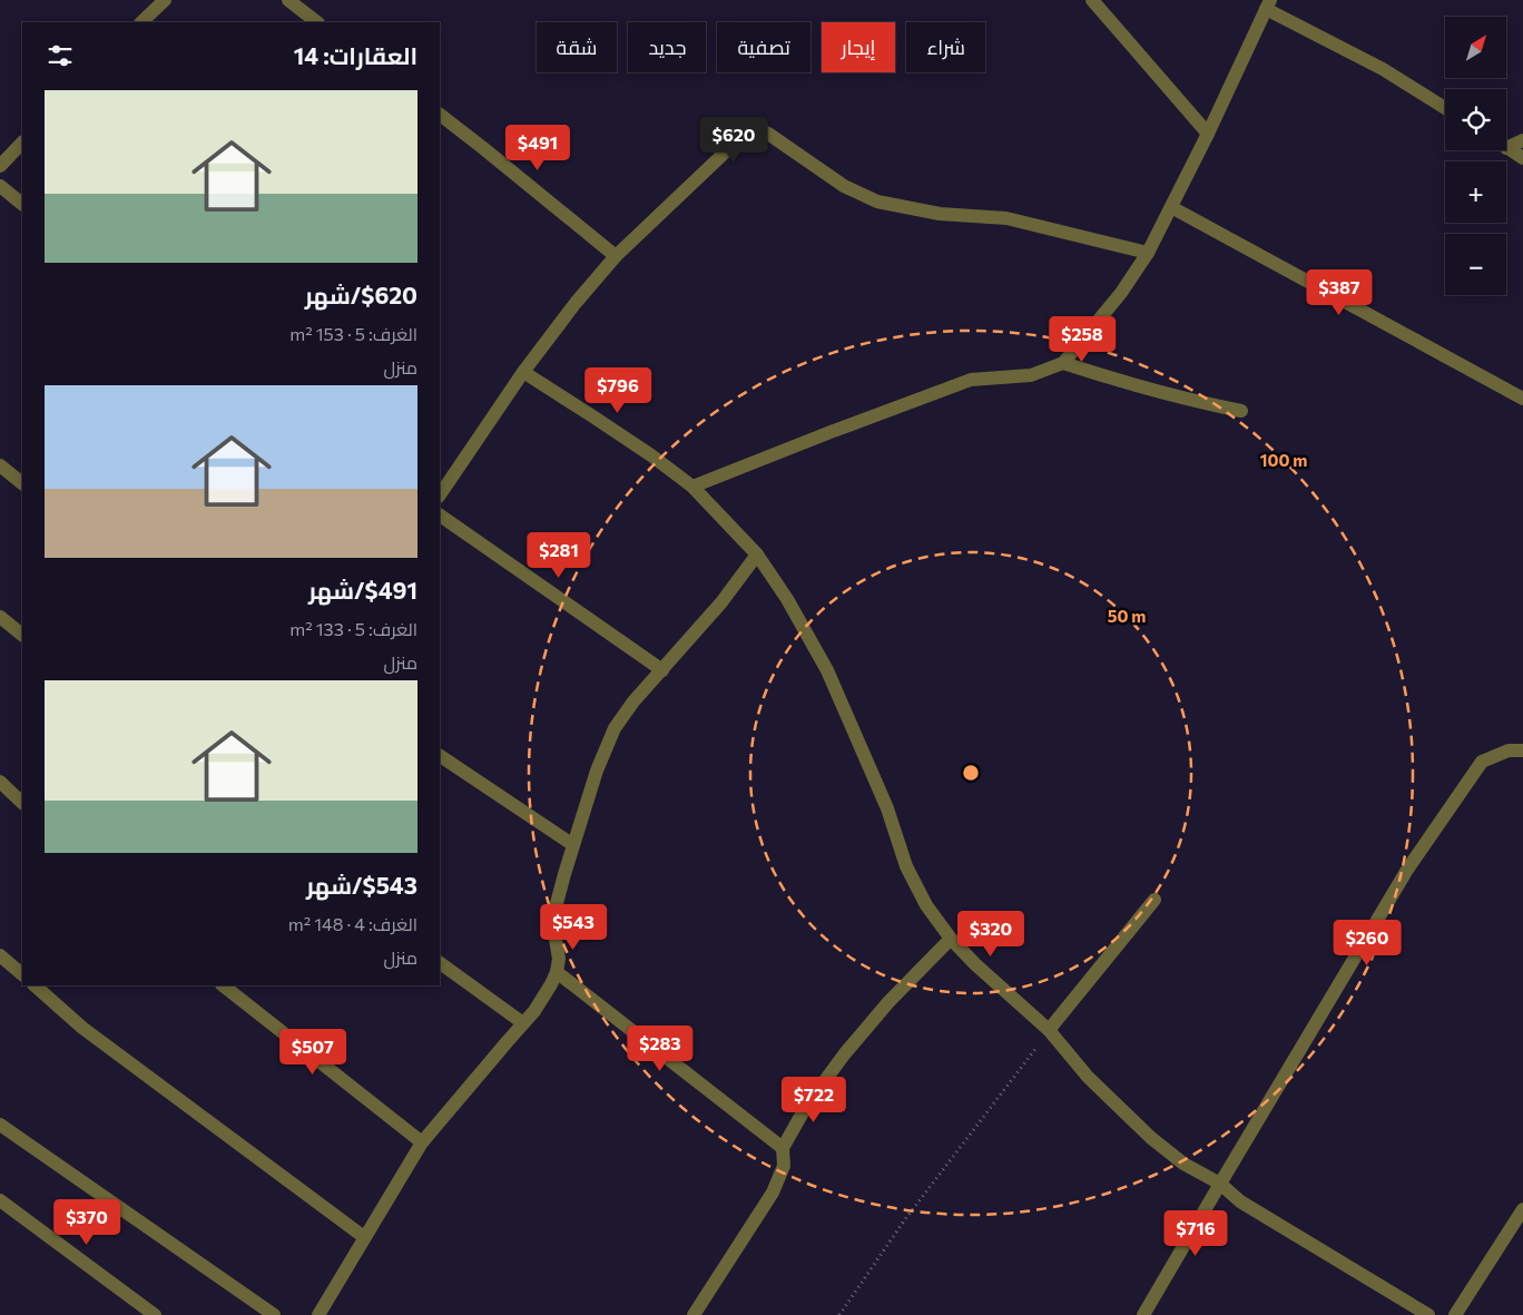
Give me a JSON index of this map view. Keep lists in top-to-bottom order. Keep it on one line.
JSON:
{"north":"top right","page":{"map_buttons":["+","−"],"chip":["شراء","إيجار","تصفية","جديد","شقة"],"heading":"العقارات: 14","list":[{"name":"$620/شهر","note":"الغرف: 5 · 153 m² · منزل"},{"name":"$491/شهر","note":"الغرف: 5 · 133 m² · منزل"},{"name":"$543/شهر","note":"الغرف: 4 · 148 m² · منزل"}],"price":["$620","$491","$387","$258","$796","$281","$543","$320","$260","$283","$507","$722","$370","$716"]},"rings":["100 m","50 m"]}
